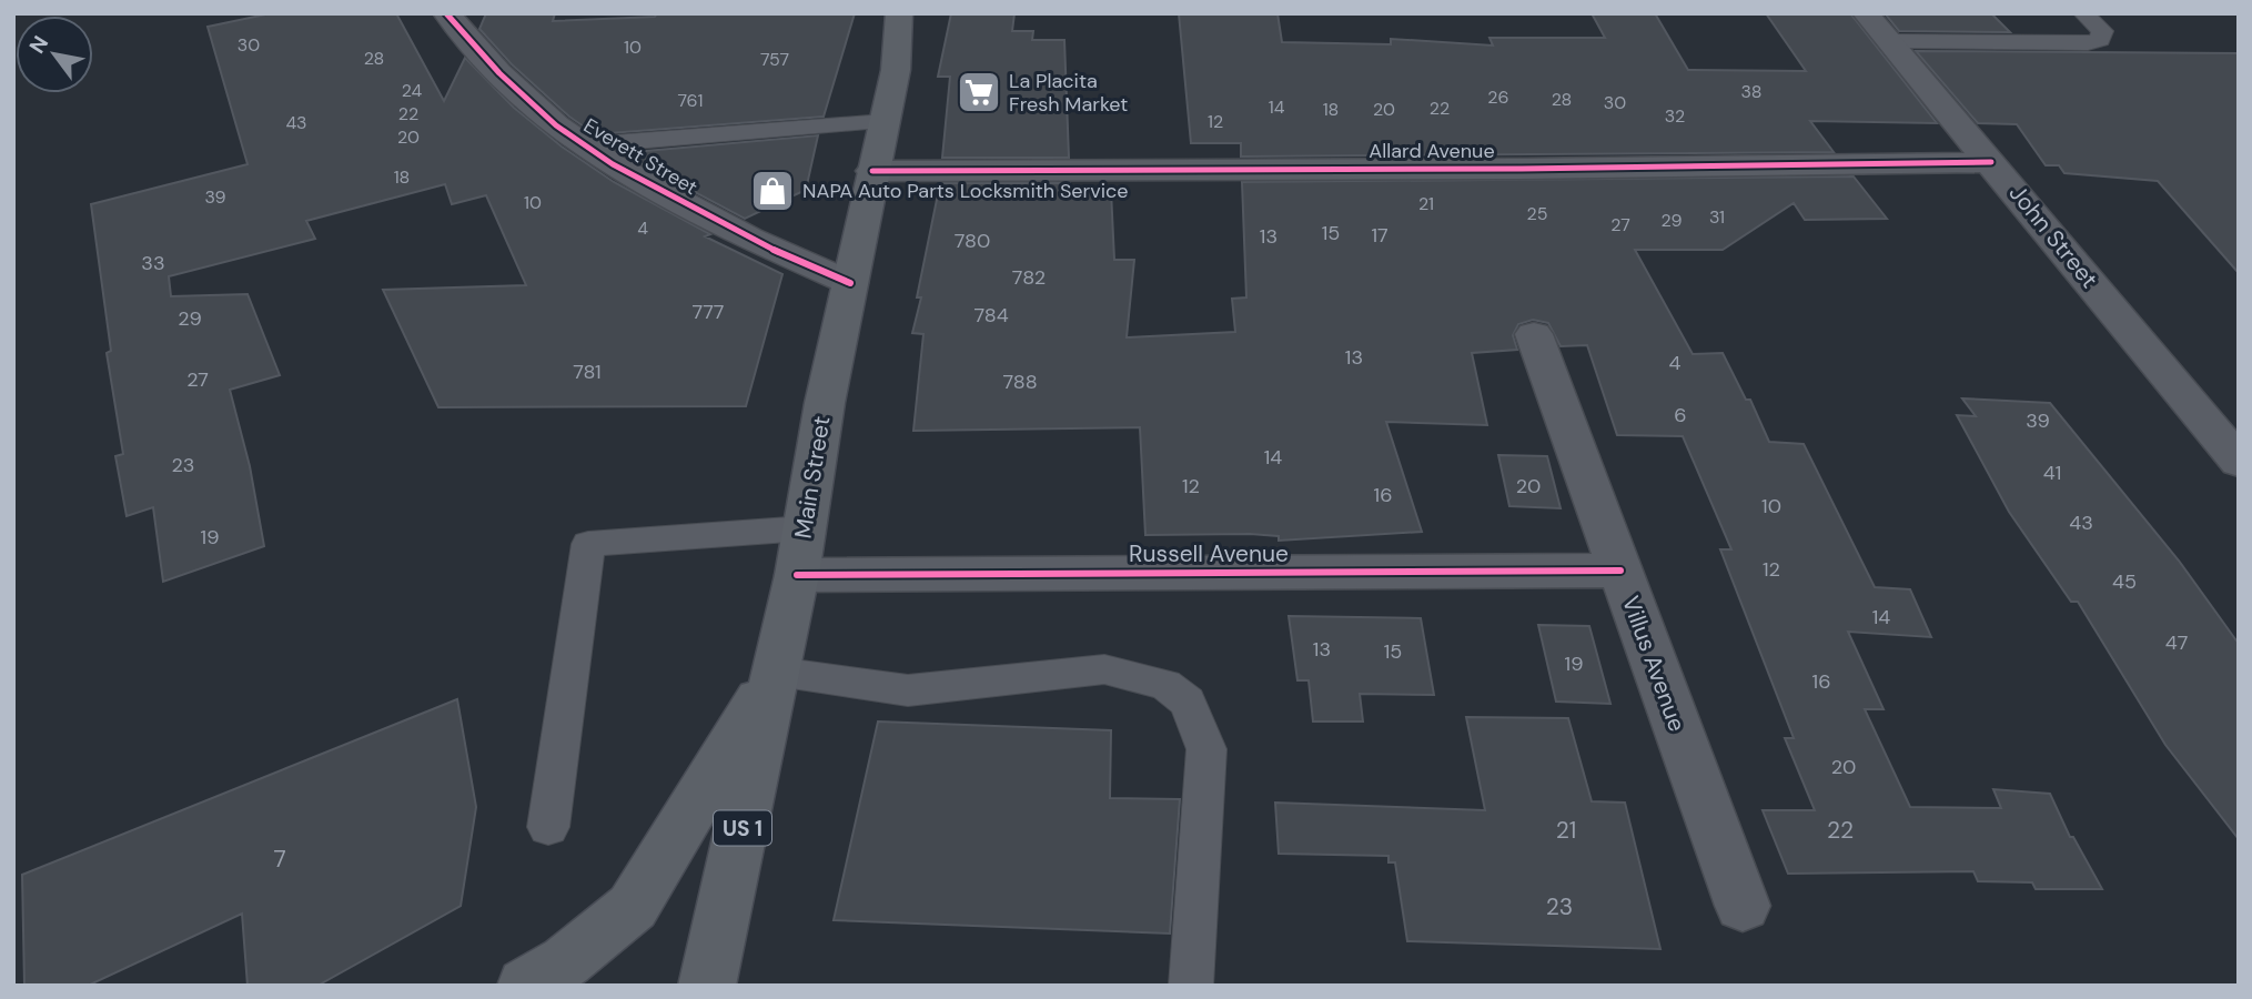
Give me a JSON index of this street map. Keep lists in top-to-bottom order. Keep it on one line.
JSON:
{"streets":{"main road":["Main Street","US 1"],"street":["Allard Avenue","Everett Street","John Street","Russell Avenue","Villus Avenue"]},"crossings":[["Allard Avenue","John Street"],["Allard Avenue","Main Street"],["Everett Street","Main Street"],["Main Street","Russell Avenue"],["Russell Avenue","Villus Avenue"]],"places":{"supermarket":["La Placita Fresh Market"],"shop":["NAPA Auto Parts Locksmith Service"]},"house_numbers":["30","10","28","757","24","38","26","28","761","30","14","22","18","20","22","32","12","43","20","18","39","10","21","25","31","29","27","4","15","17","13","780","33","782","777","784","29","13","4","781","27","788","6","39","14","23","41","12","20","16","10","43","19","12","45","14","47","13","15","19","16","20","21","22","7","23"],"north":"top left"}
